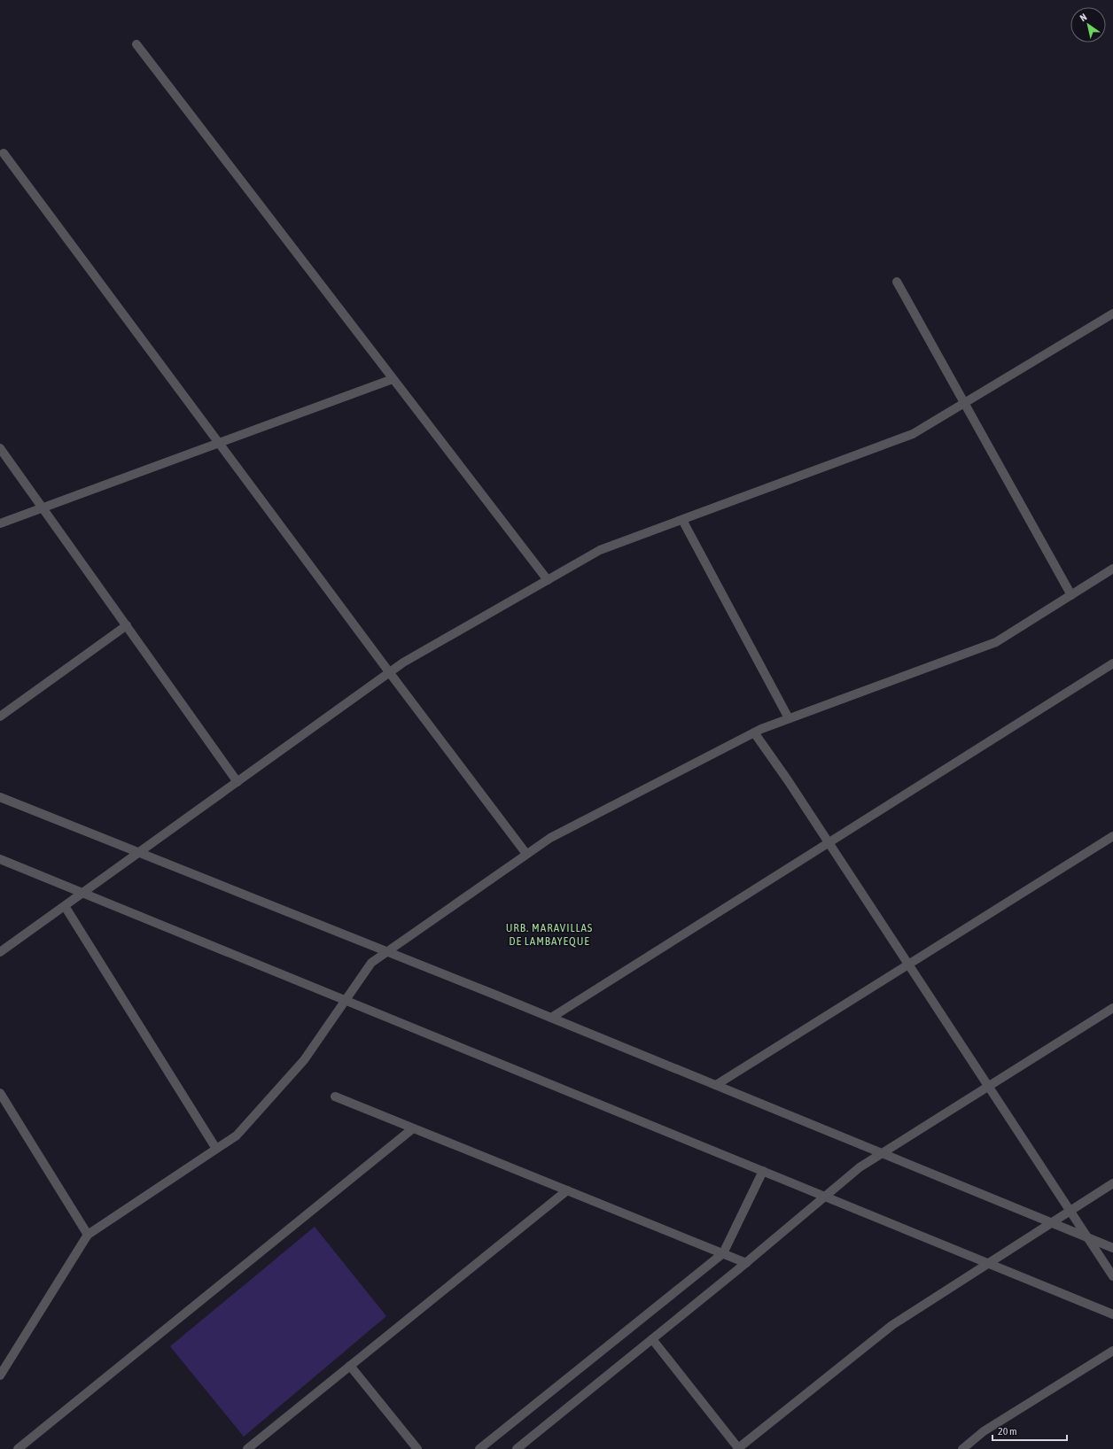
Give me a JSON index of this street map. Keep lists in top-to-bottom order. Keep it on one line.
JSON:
{"districts":["URB. MARAVILLAS DE LAMBAYEQUE"],"scale_bar":"20 m","north":"top left"}
